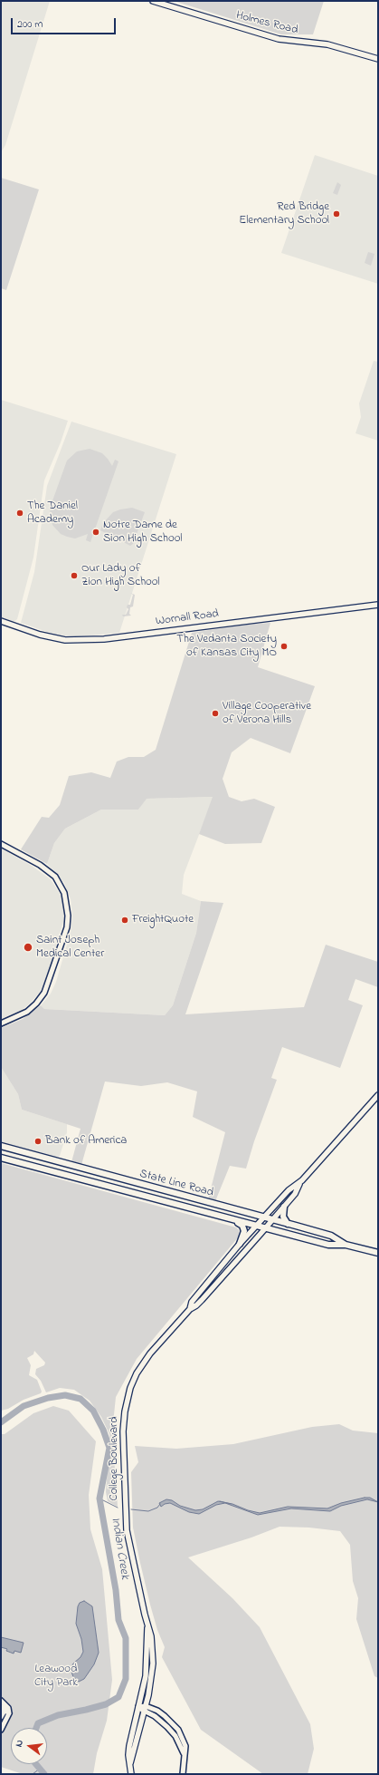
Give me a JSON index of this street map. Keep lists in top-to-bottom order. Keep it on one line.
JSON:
{"streets":{"main road":["Holmes Road","Wornall Road","State Line Road","College Boulevard"]},"crossings":[["State Line Road","College Boulevard"]],"water":["Indian Creek"],"parks":["Leawood City Park"],"places":["Red Bridge Elementary School","The Daniel Academy","Notre Dame de Sion High School","Our Lady of Zion High School","The Vedanta Society of Kansas City MO","Village Cooperative of Verona Hills","FreightQuote","Saint Joseph Medical Center","Bank of America"],"scale_bar":"200 m","north":"left"}
